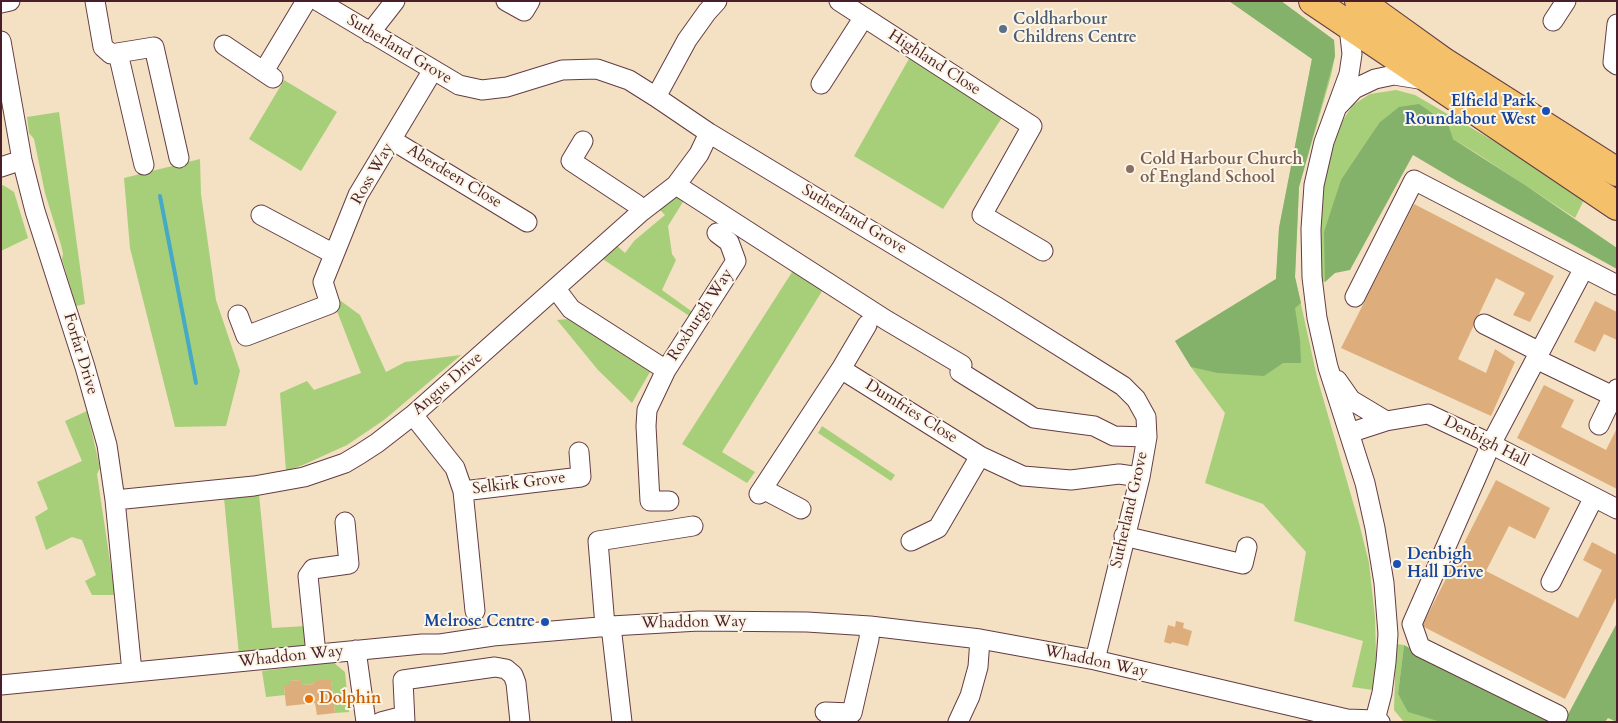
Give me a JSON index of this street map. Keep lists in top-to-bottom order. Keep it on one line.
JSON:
{"streets":{"street":["Sutherland Grove","Highland Close","Ross Way","Aberdeen Close","Roxburgh Way","Forfar Drive","Angus Drive","Dumfries Close","Denbigh Hall","Selkirk Grove","Whaddon Way"]},"crossings":[["Sutherland Grove","Ross Way"],["Sutherland Grove","Angus Drive"],["Sutherland Grove","Dumfries Close"],["Sutherland Grove","Whaddon Way"],["Ross Way","Aberdeen Close"],["Roxburgh Way","Angus Drive"],["Forfar Drive","Angus Drive"],["Forfar Drive","Whaddon Way"],["Angus Drive","Selkirk Grove"]],"places":["Coldharbour Childrens Centre","Elfield Park Roundabout West","Cold Harbour Church of England School","Denbigh Hall Drive","Melrose Centre","Dolphin"]}
